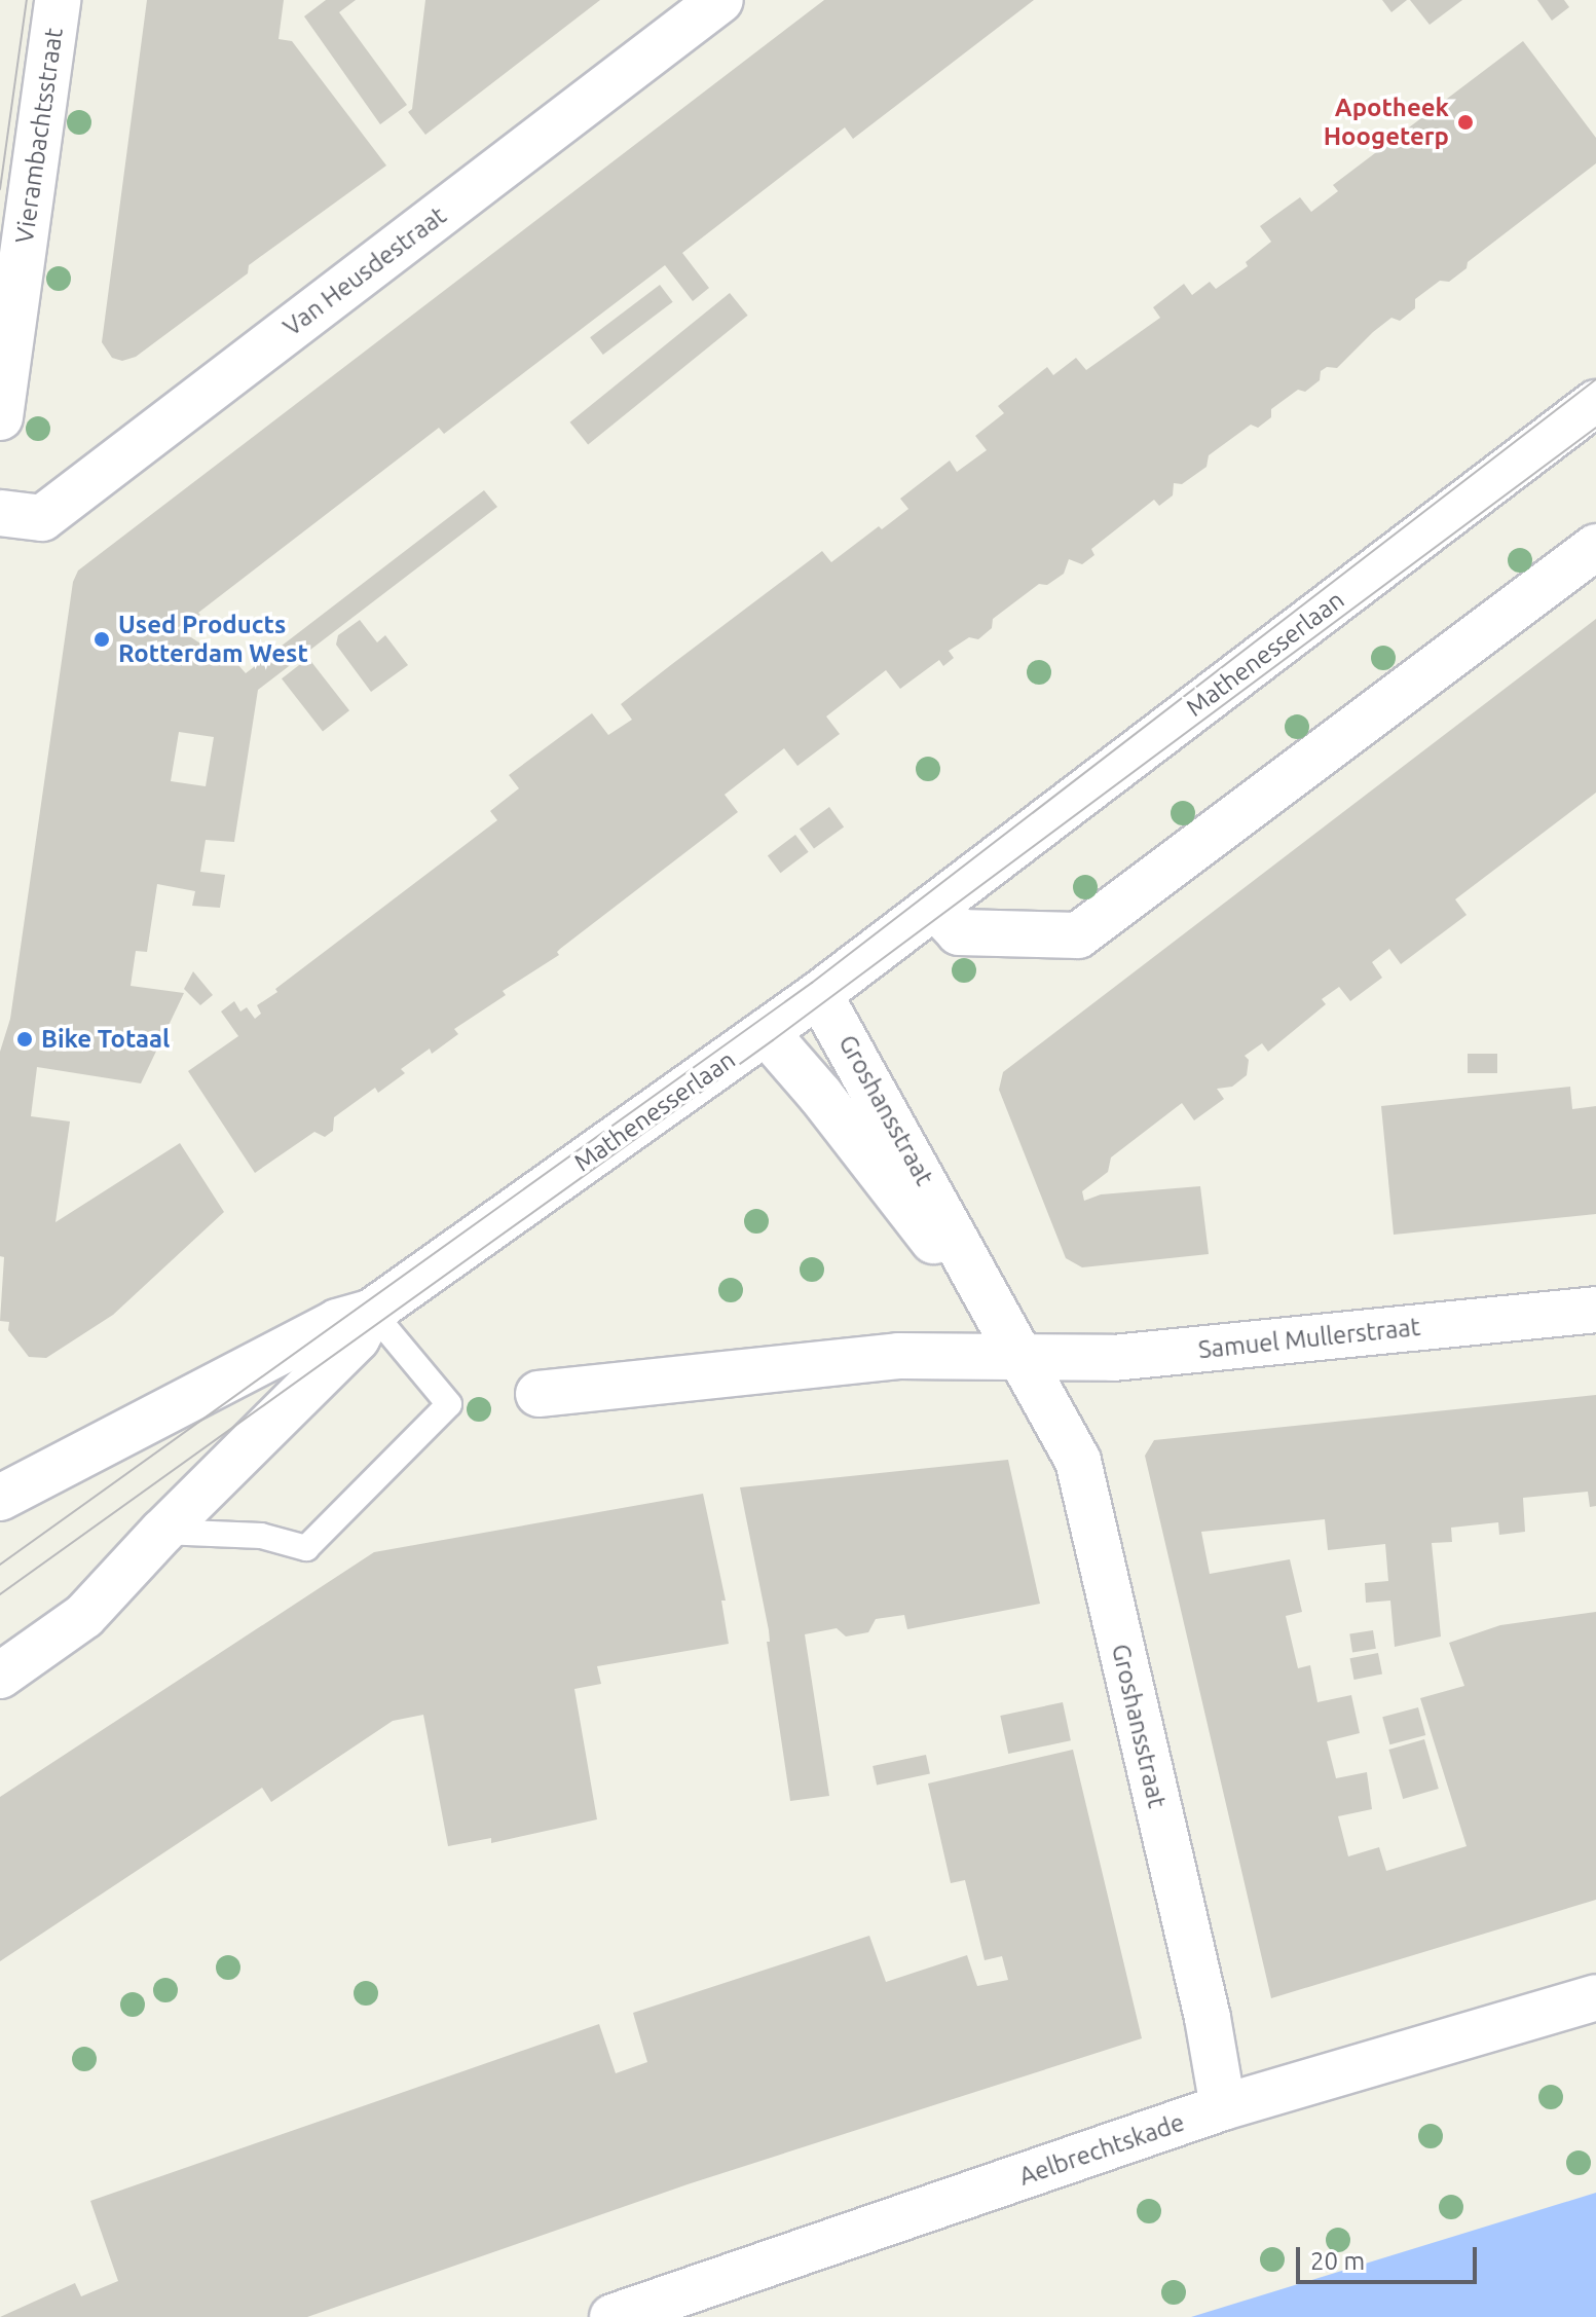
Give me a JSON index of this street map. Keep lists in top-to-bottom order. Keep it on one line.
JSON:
{"streets":{"street":["Vierambachtsstraat","Van Heusdestraat","Mathenesserlaan","Groshansstraat","Samuel Mullerstraat","Aelbrechtskade"]},"crossings":[["Mathenesserlaan","Groshansstraat"],["Groshansstraat","Samuel Mullerstraat"],["Groshansstraat","Aelbrechtskade"]],"places":["Apotheek Hoogeterp","Used Products Rotterdam West","Bike Totaal"],"scale_bar":"20 m"}
